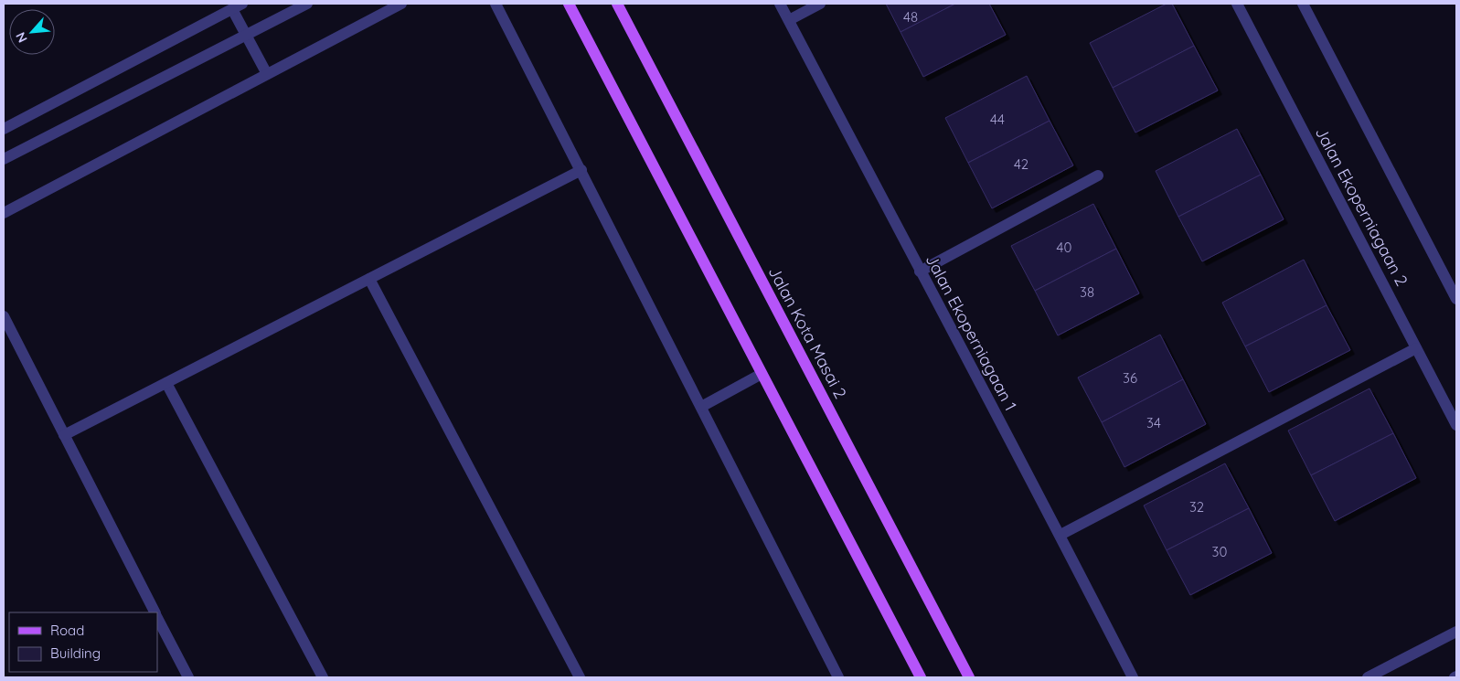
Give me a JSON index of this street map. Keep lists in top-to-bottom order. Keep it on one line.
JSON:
{"streets":{"main road":["Jalan Kota Masai 2"],"street":["Jalan Ekoperniagaan 2","Jalan Ekoperniagaan 1"]},"house_numbers":["48","44","42","40","38","36","34","32","30"],"legend":["Road","Building"],"north":"bottom left"}
